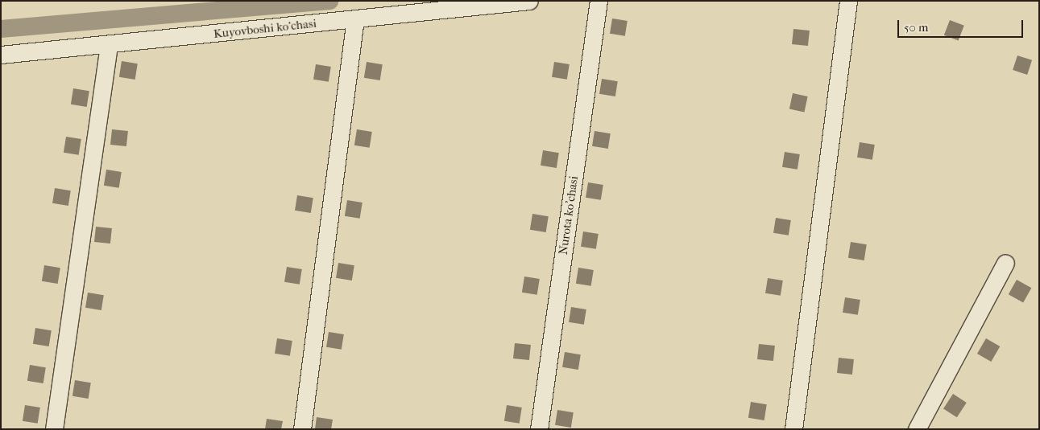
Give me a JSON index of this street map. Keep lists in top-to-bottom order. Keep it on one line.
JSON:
{"streets":{"street":["Kuyovboshi ko'chasi","Nurota ko'chasi"]},"scale_bar":"50 m"}
